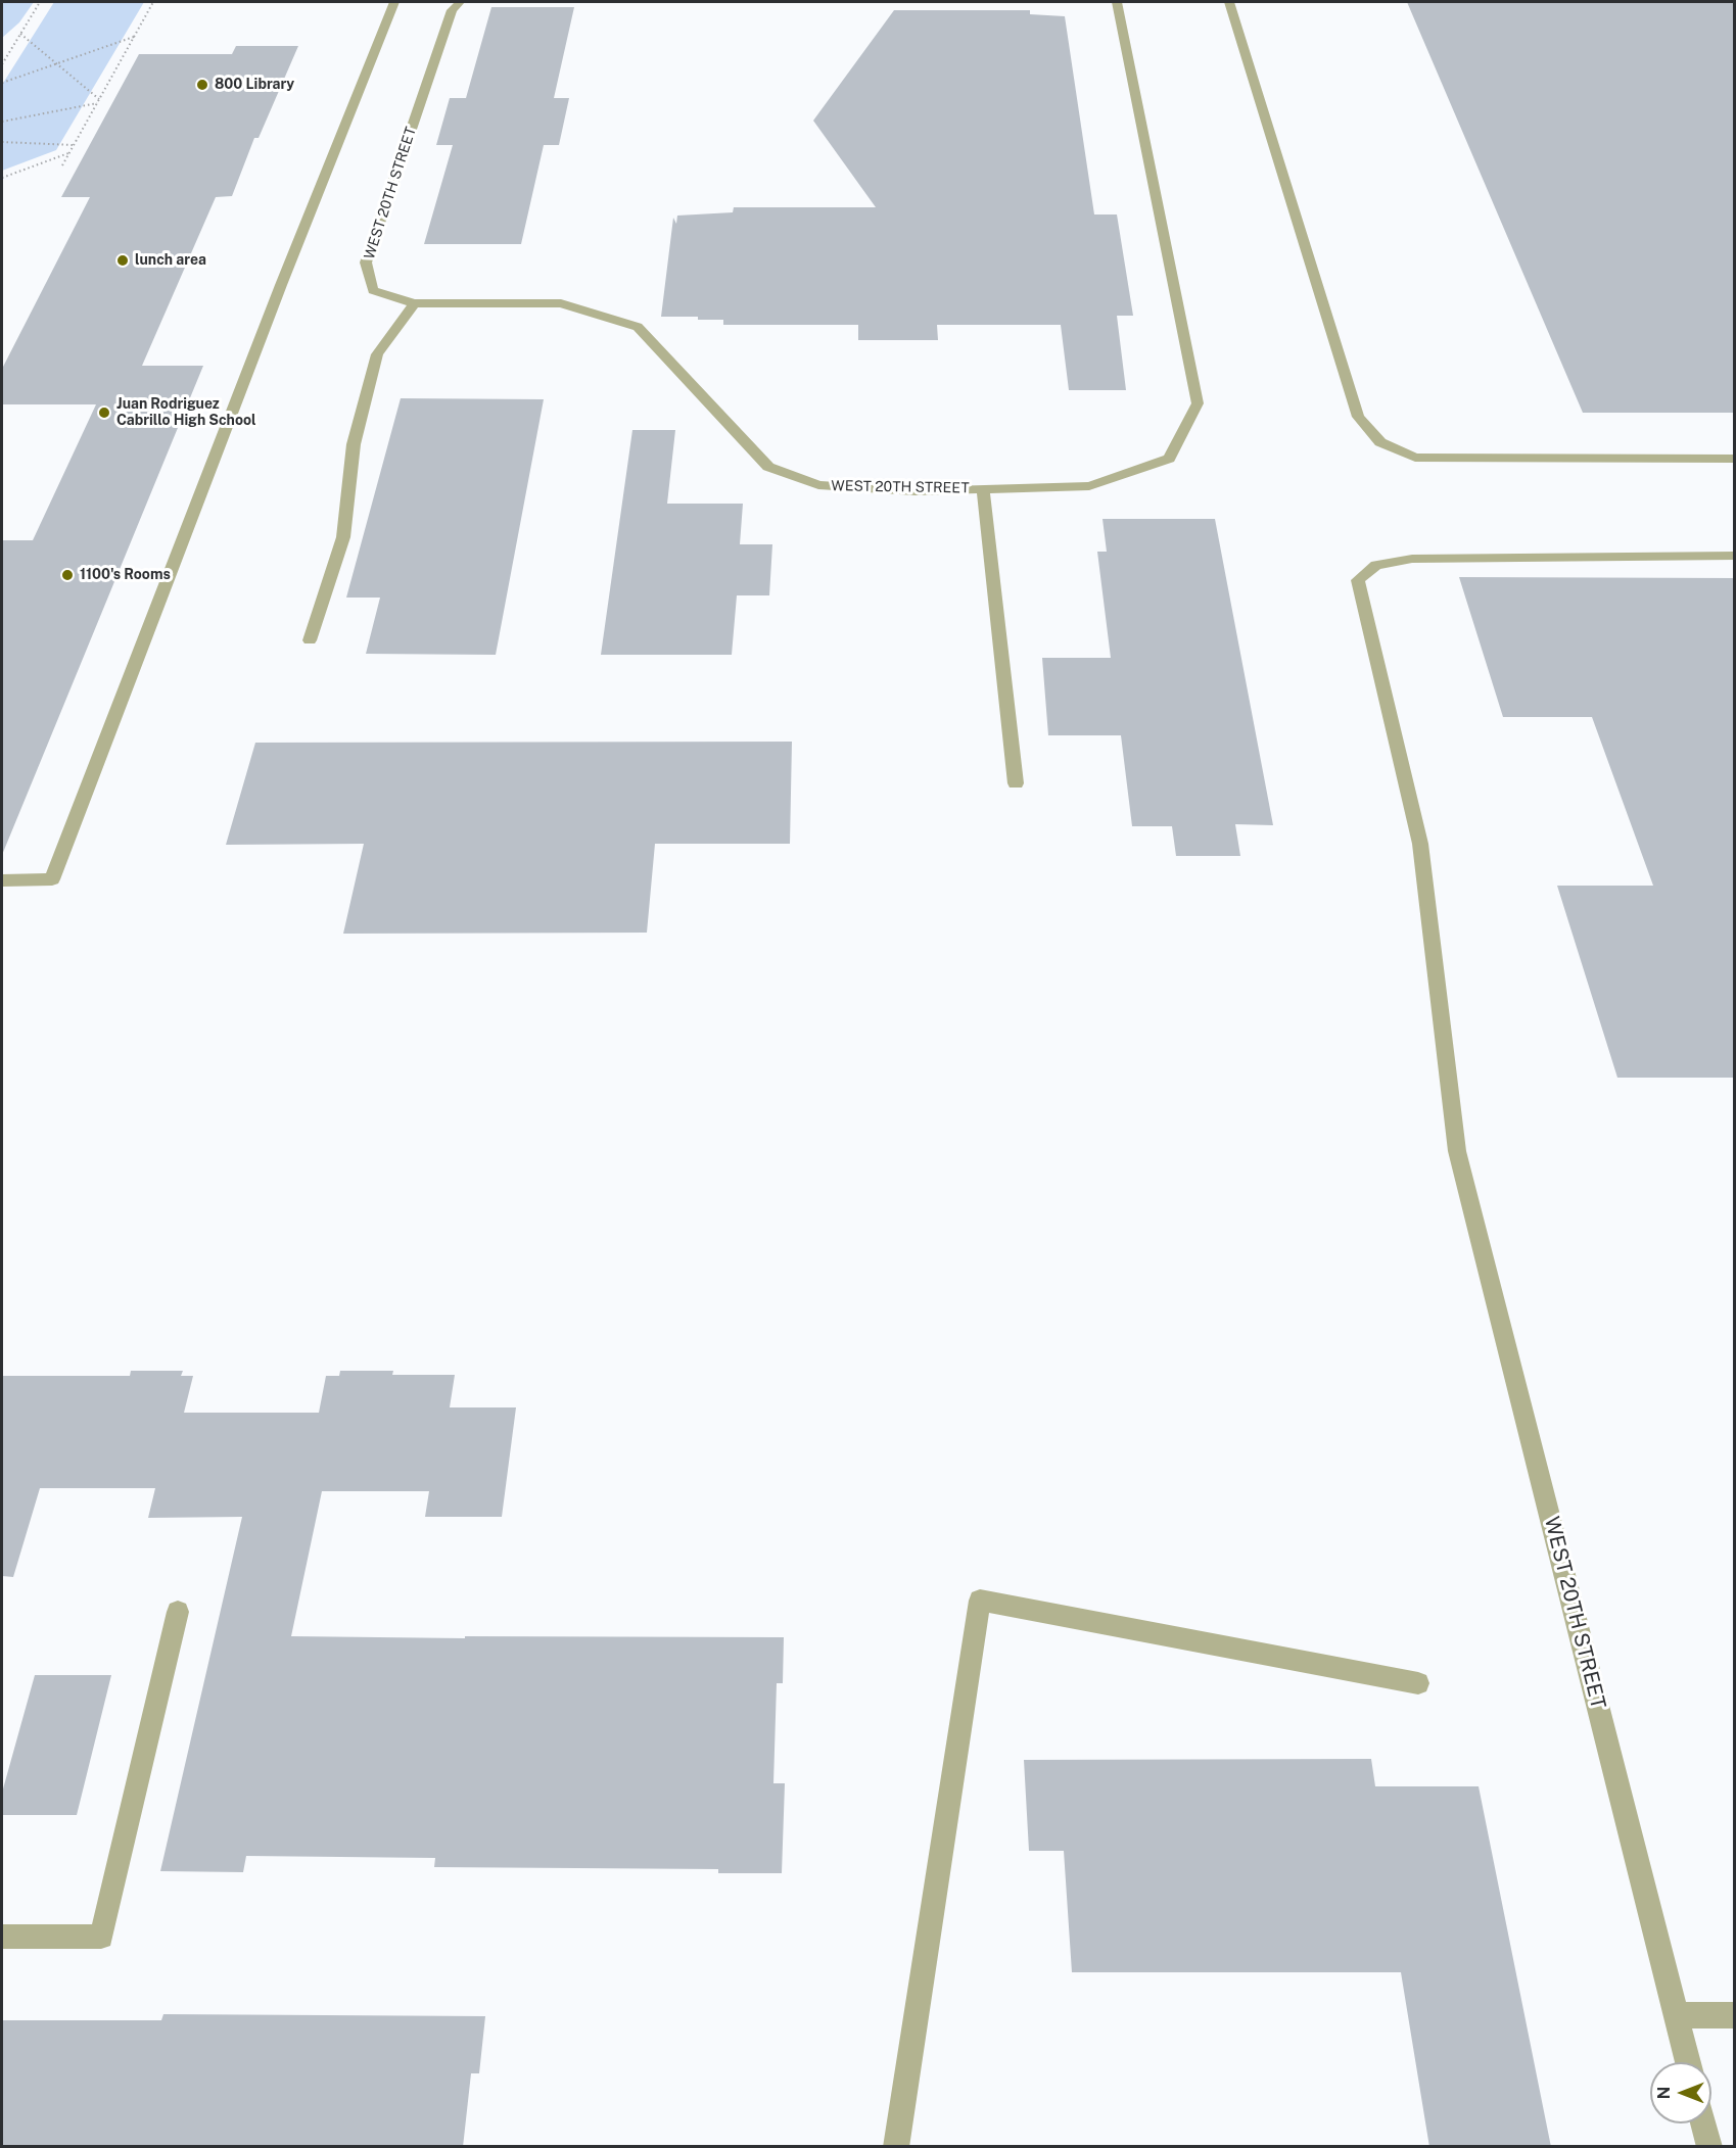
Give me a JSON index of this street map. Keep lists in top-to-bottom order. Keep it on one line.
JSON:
{"streets":{"street":["WEST 20TH STREET"]},"places":["800 Library","lunch area","Juan Rodriguez Cabrillo High School","1100's Rooms"],"north":"left"}
